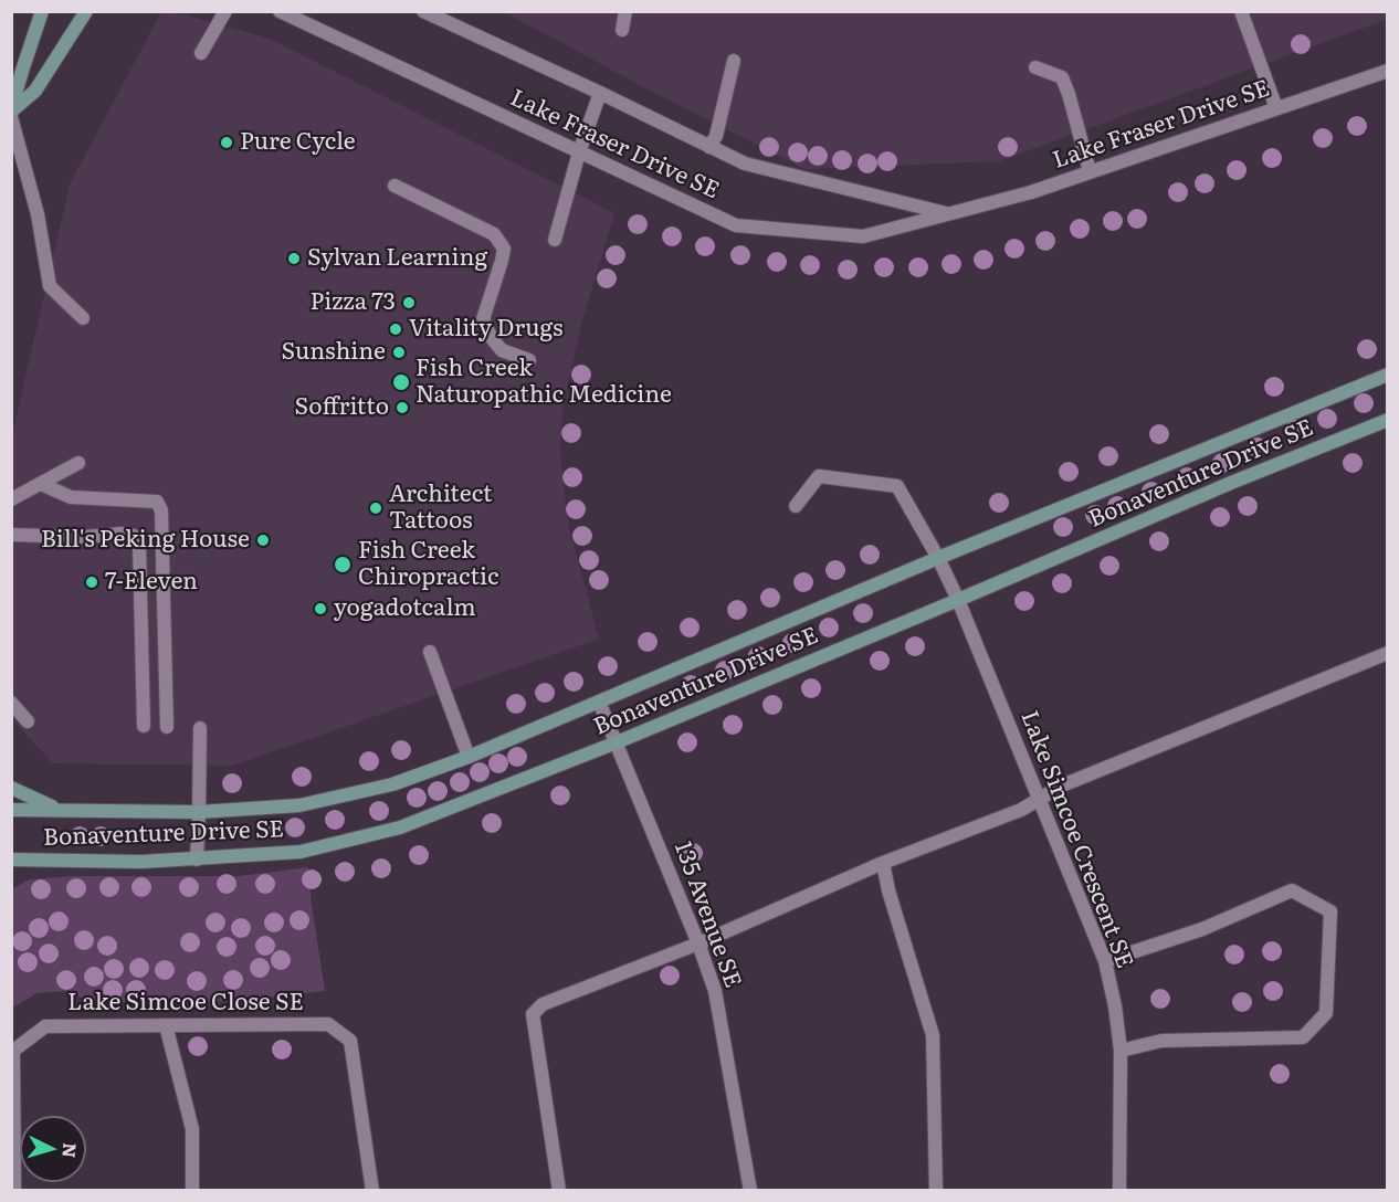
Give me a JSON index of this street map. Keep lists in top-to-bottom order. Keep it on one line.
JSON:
{"streets":{"street":["Lake Fraser Drive SE","Bonaventure Drive SE","Lake Simcoe Crescent SE","135 Avenue SE","Lake Simcoe Close SE"]},"crossings":[["Bonaventure Drive SE","Lake Simcoe Crescent SE"],["Bonaventure Drive SE","135 Avenue SE"]],"places":["Pure Cycle","Sylvan Learning","Pizza 73","Vitality Drugs","Sunshine","Fish Creek Naturopathic Medicine","Soffritto","Architect Tattoos","Bill's Peking House","Fish Creek Chiropractic","7-Eleven","yogadotcalm"],"north":"right"}
